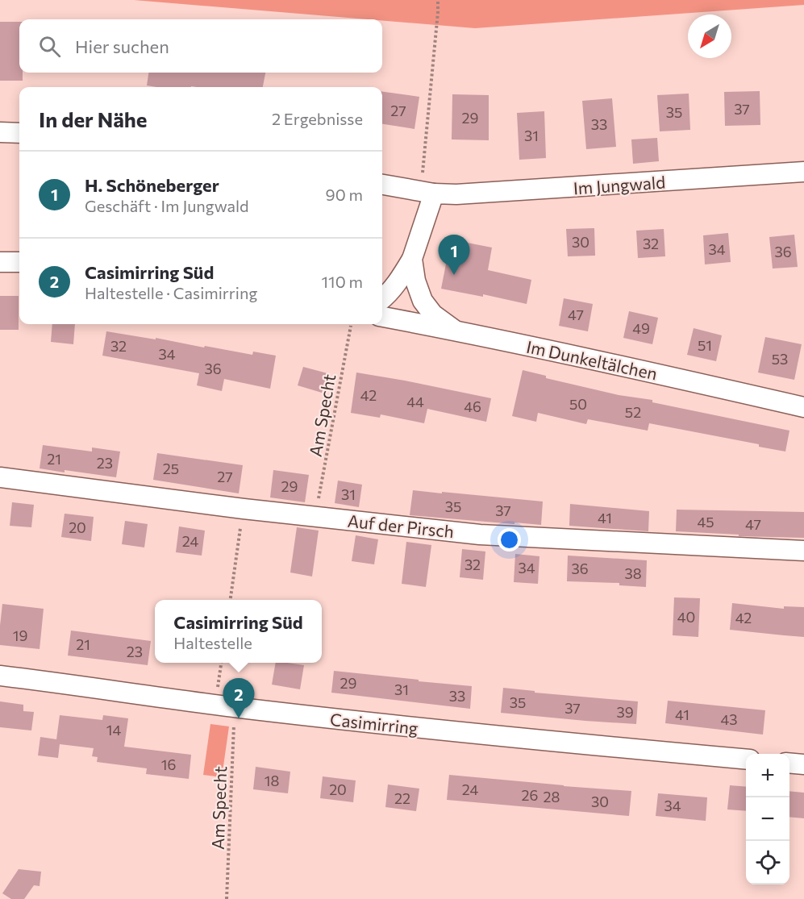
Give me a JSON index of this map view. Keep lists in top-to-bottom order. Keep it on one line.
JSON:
{"streets":{"street":["Im Jungwald","Im Dunkeltälchen","Auf der Pirsch","Casimirring"],"path":["Am Specht"]},"house_numbers":["37","27","35","29","33","31","30","32","34","36","47","49","51","32","34","53","36","42","44","50","46","52","21","23","25","27","29","31","35","37","41","45","47","20","24","32","34","36","38","40","42","19","21","23","29","31","33","35","37","39","41","43","14","16","18","20","24","26","28","22","30","34"],"north":"bottom left","page":{"search":"Hier suchen","heading":["In der Nähe","2 Ergebnisse"],"list":[{"mark":"1","name":"H. Schöneberger","note":"Geschäft · Im Jungwald","value":"90 m"},{"mark":"2","name":"Casimirring Süd","note":"Haltestelle · Casimirring","value":"110 m"}],"pins":["1","2"],"popup":["Casimirring Süd","Haltestelle"],"map_buttons":["+","−"]}}
